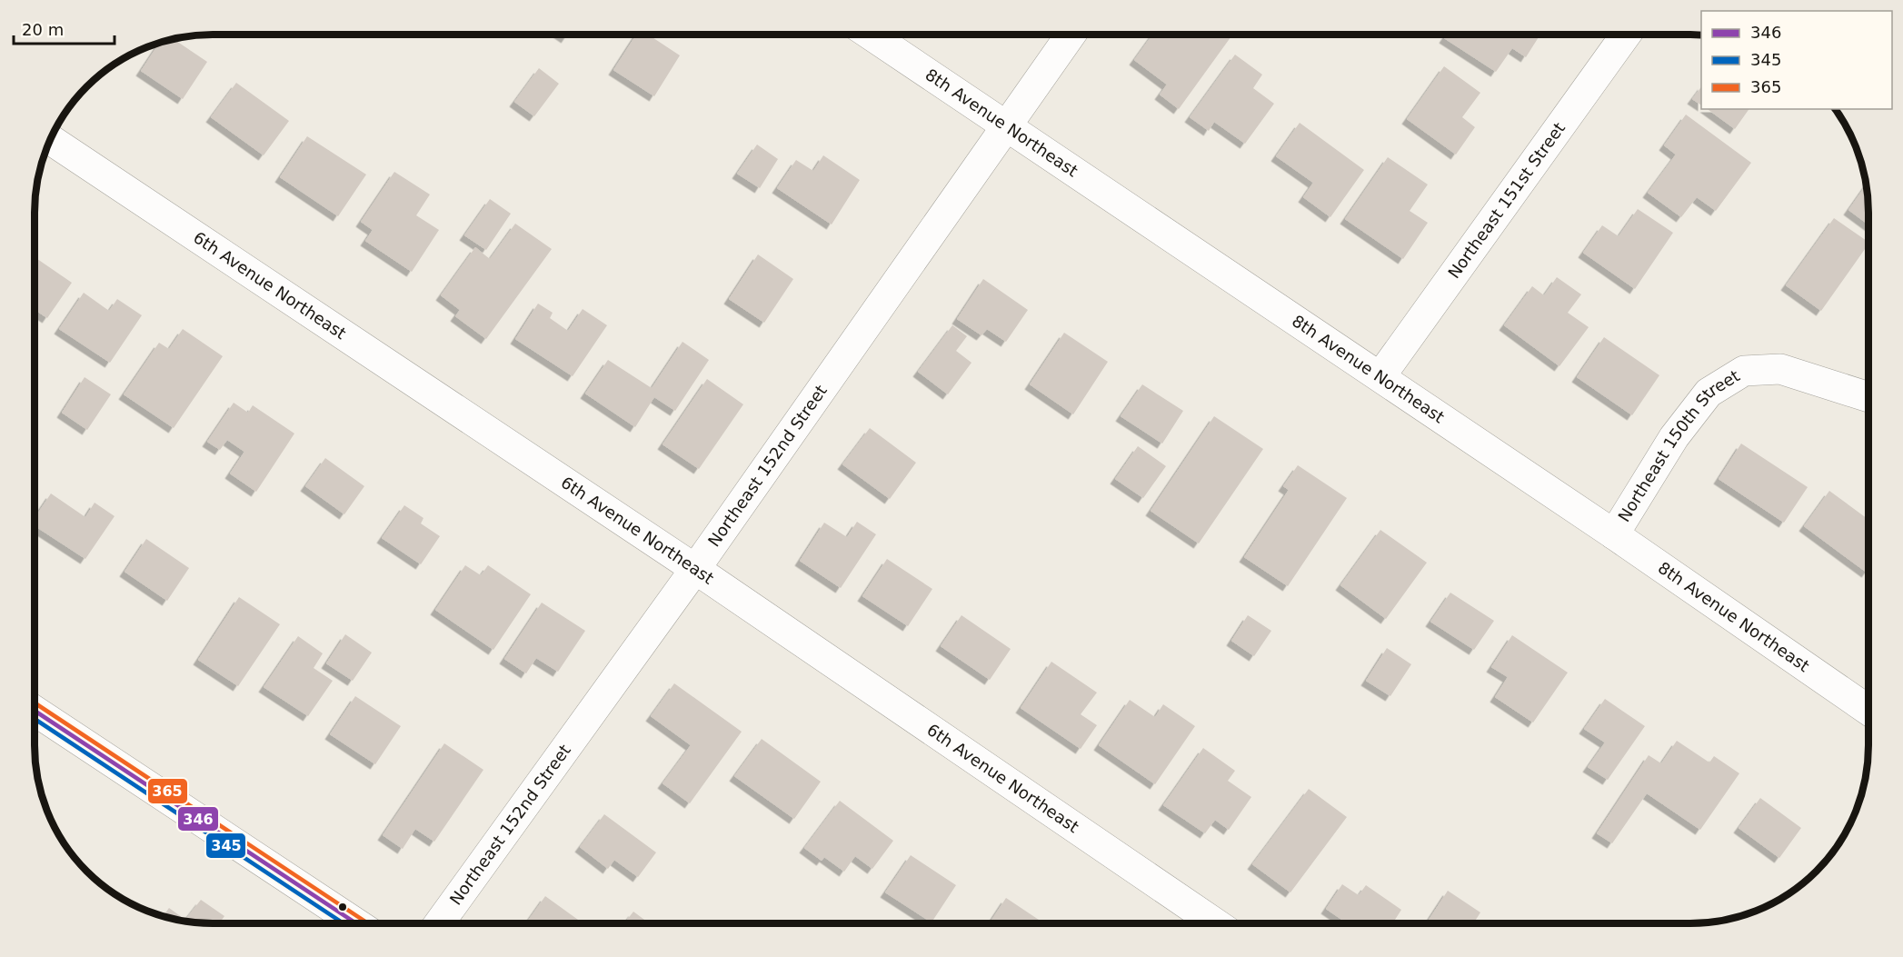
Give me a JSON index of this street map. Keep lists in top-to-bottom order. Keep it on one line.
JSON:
{"streets":{"street":["8th Avenue Northeast","Northeast 151st Street","6th Avenue Northeast","Northeast 150th Street","Northeast 152nd Street"]},"crossings":[["8th Avenue Northeast","Northeast 151st Street"],["8th Avenue Northeast","Northeast 150th Street"],["8th Avenue Northeast","Northeast 152nd Street"],["6th Avenue Northeast","Northeast 152nd Street"]],"lines":["transit line 365","transit line 346","transit line 345"],"legend":["346","345","365"],"scale_bar":"20 m"}
